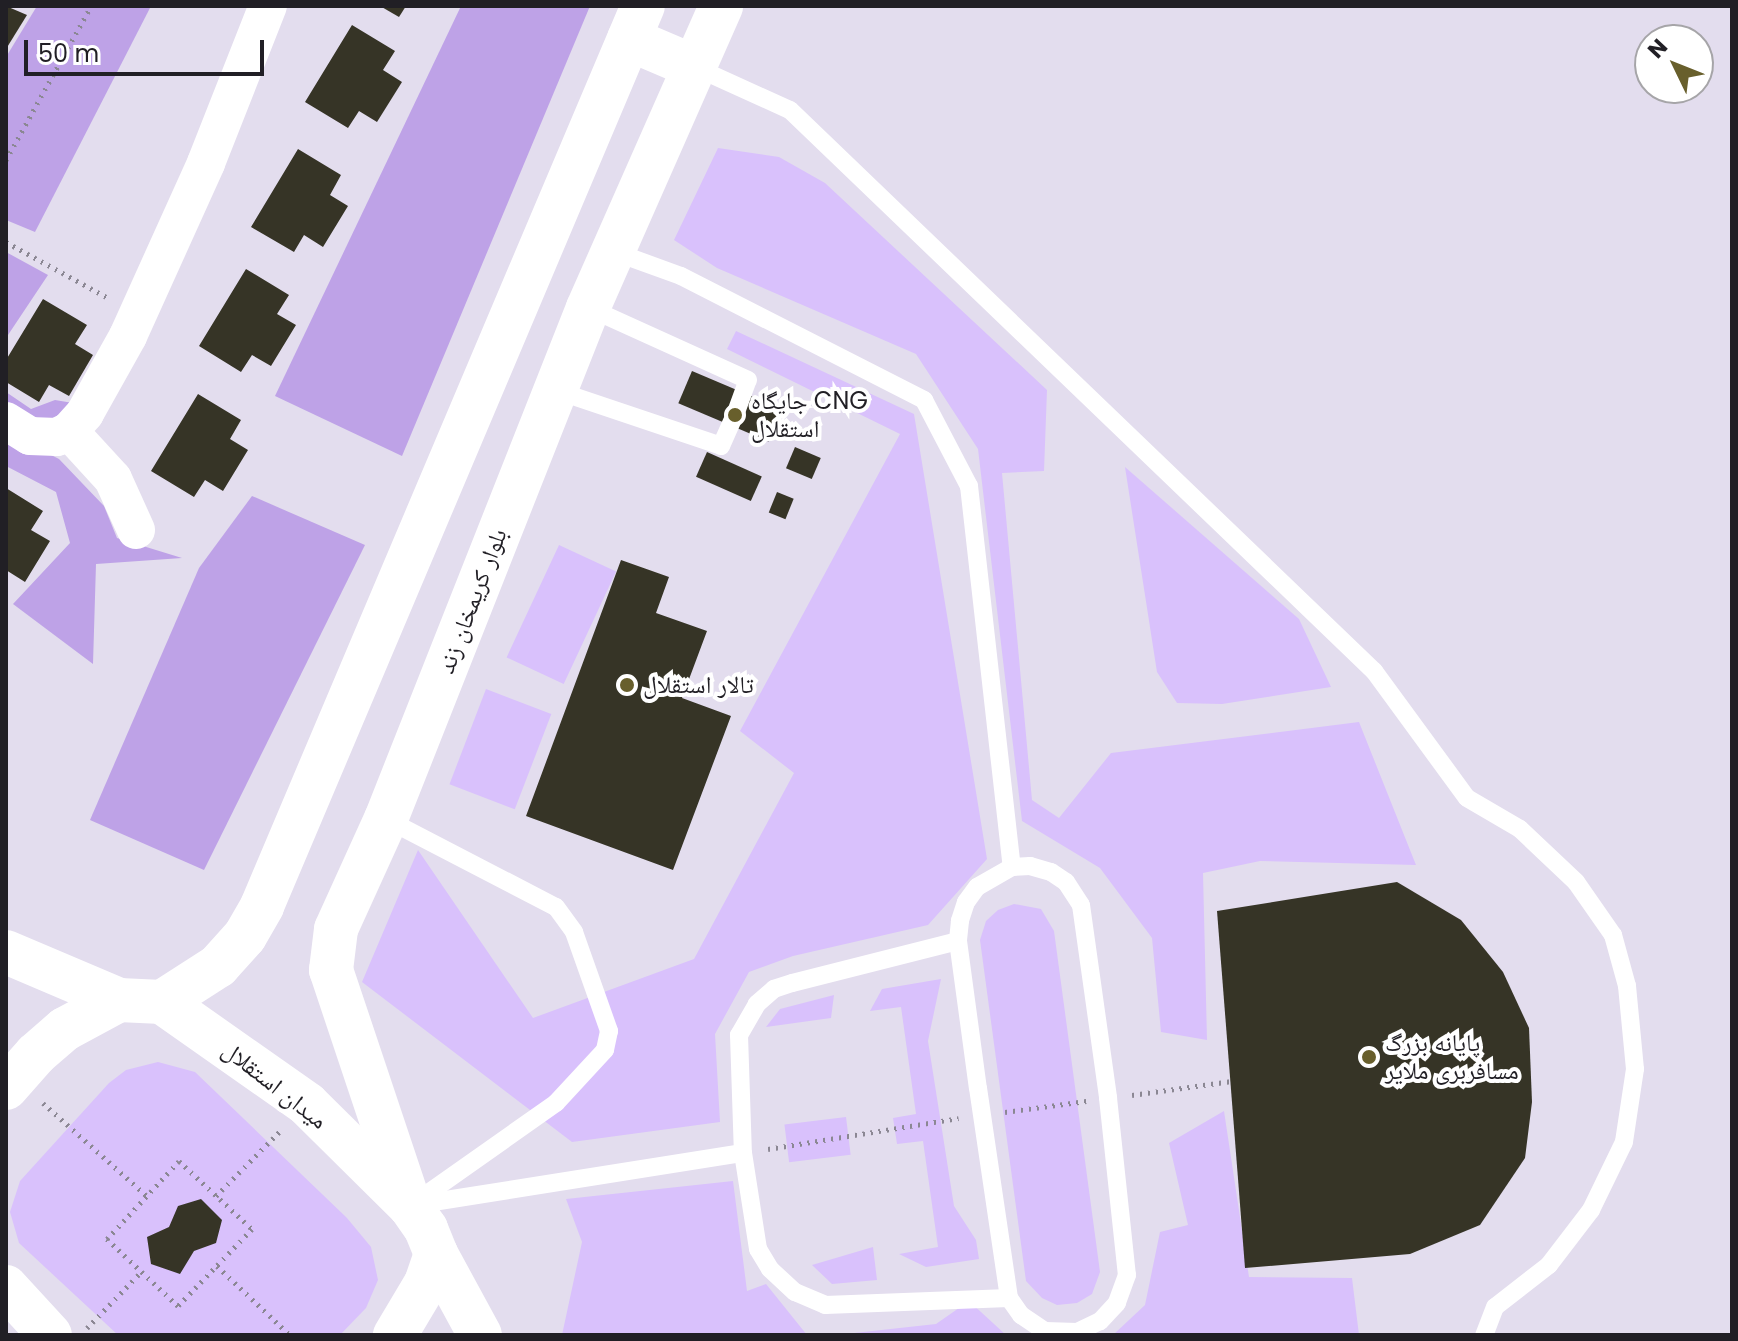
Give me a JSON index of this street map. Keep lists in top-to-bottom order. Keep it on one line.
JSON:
{"streets":{"main road":["بلوار کریمخان زند","میدان استقلال"]},"crossings":[["بلوار کریمخان زند","میدان استقلال"]],"places":["جایگاه CNG استقلال","تالار استقلال","پایانه بزرگ مسافربری ملایر"],"scale_bar":"50 m","north":"top left"}
